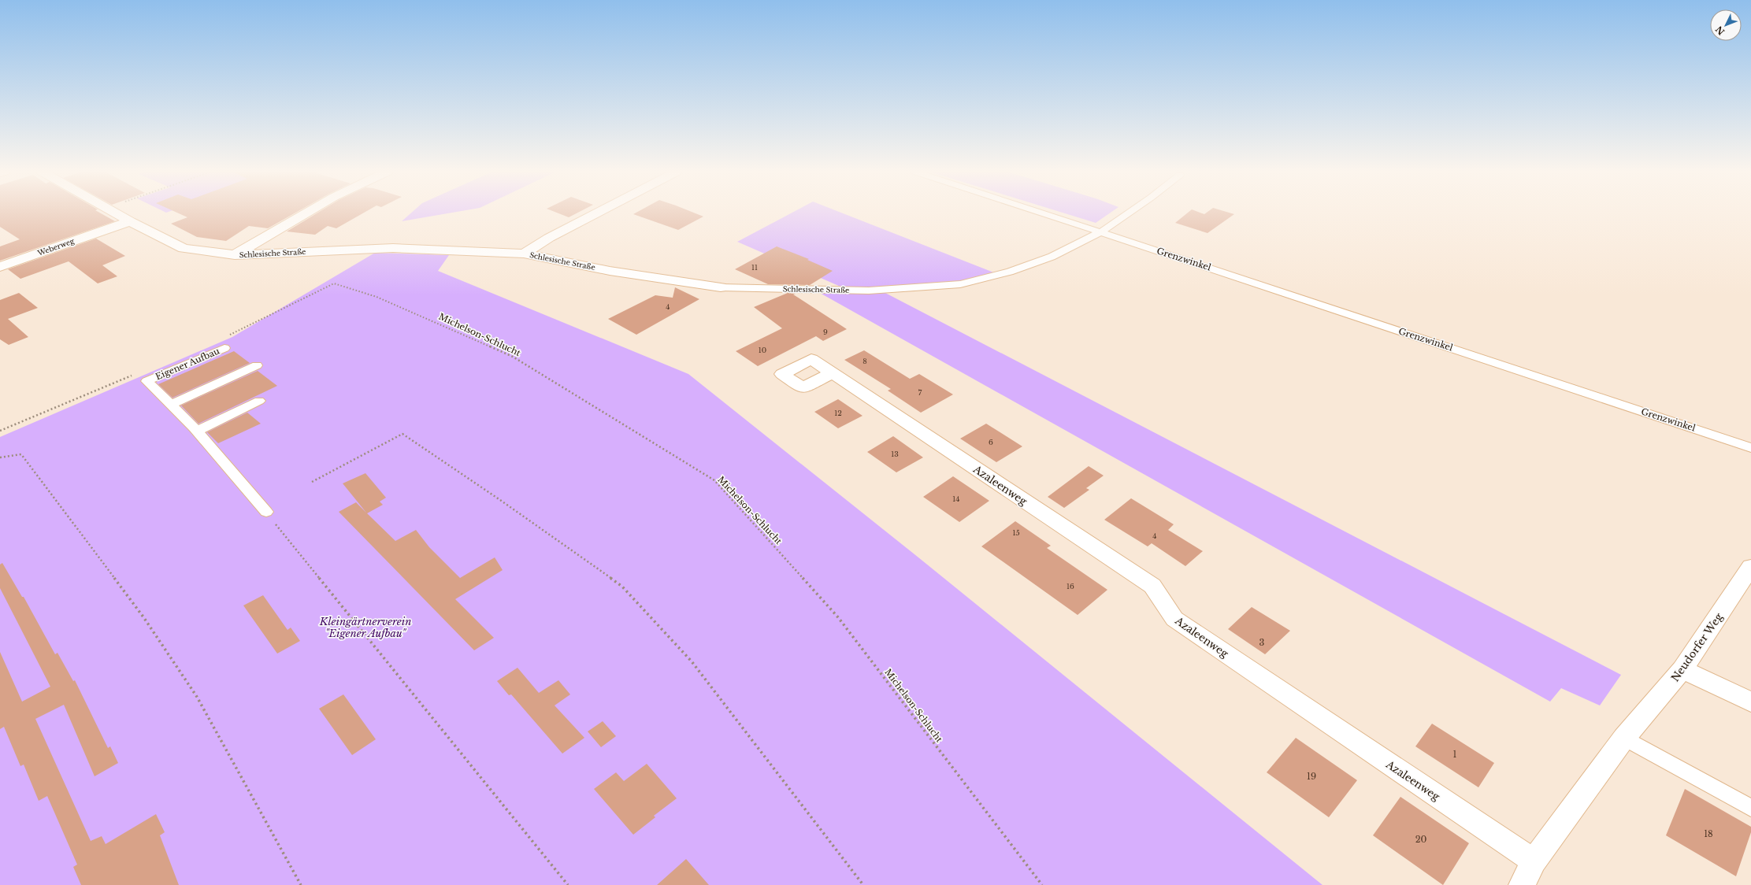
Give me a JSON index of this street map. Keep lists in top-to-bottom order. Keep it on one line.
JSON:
{"streets":{"street":["Weberweg","Schlesische Straße","Azaleenweg","Neudorfer Weg"],"lane":["Grenzwinkel","Eigener Aufbau"],"path":["Michelson-Schlucht"]},"crossings":[["Weberweg","Schlesische Straße"],["Schlesische Straße","Grenzwinkel"],["Azaleenweg","Neudorfer Weg"]],"parks":["Kleingärtnerverein \"Eigener Aufbau\""],"house_numbers":["11","4","9","10","8","7","12","6","13","14","15","4","16","3","1","19","18","20"],"north":"bottom left"}
